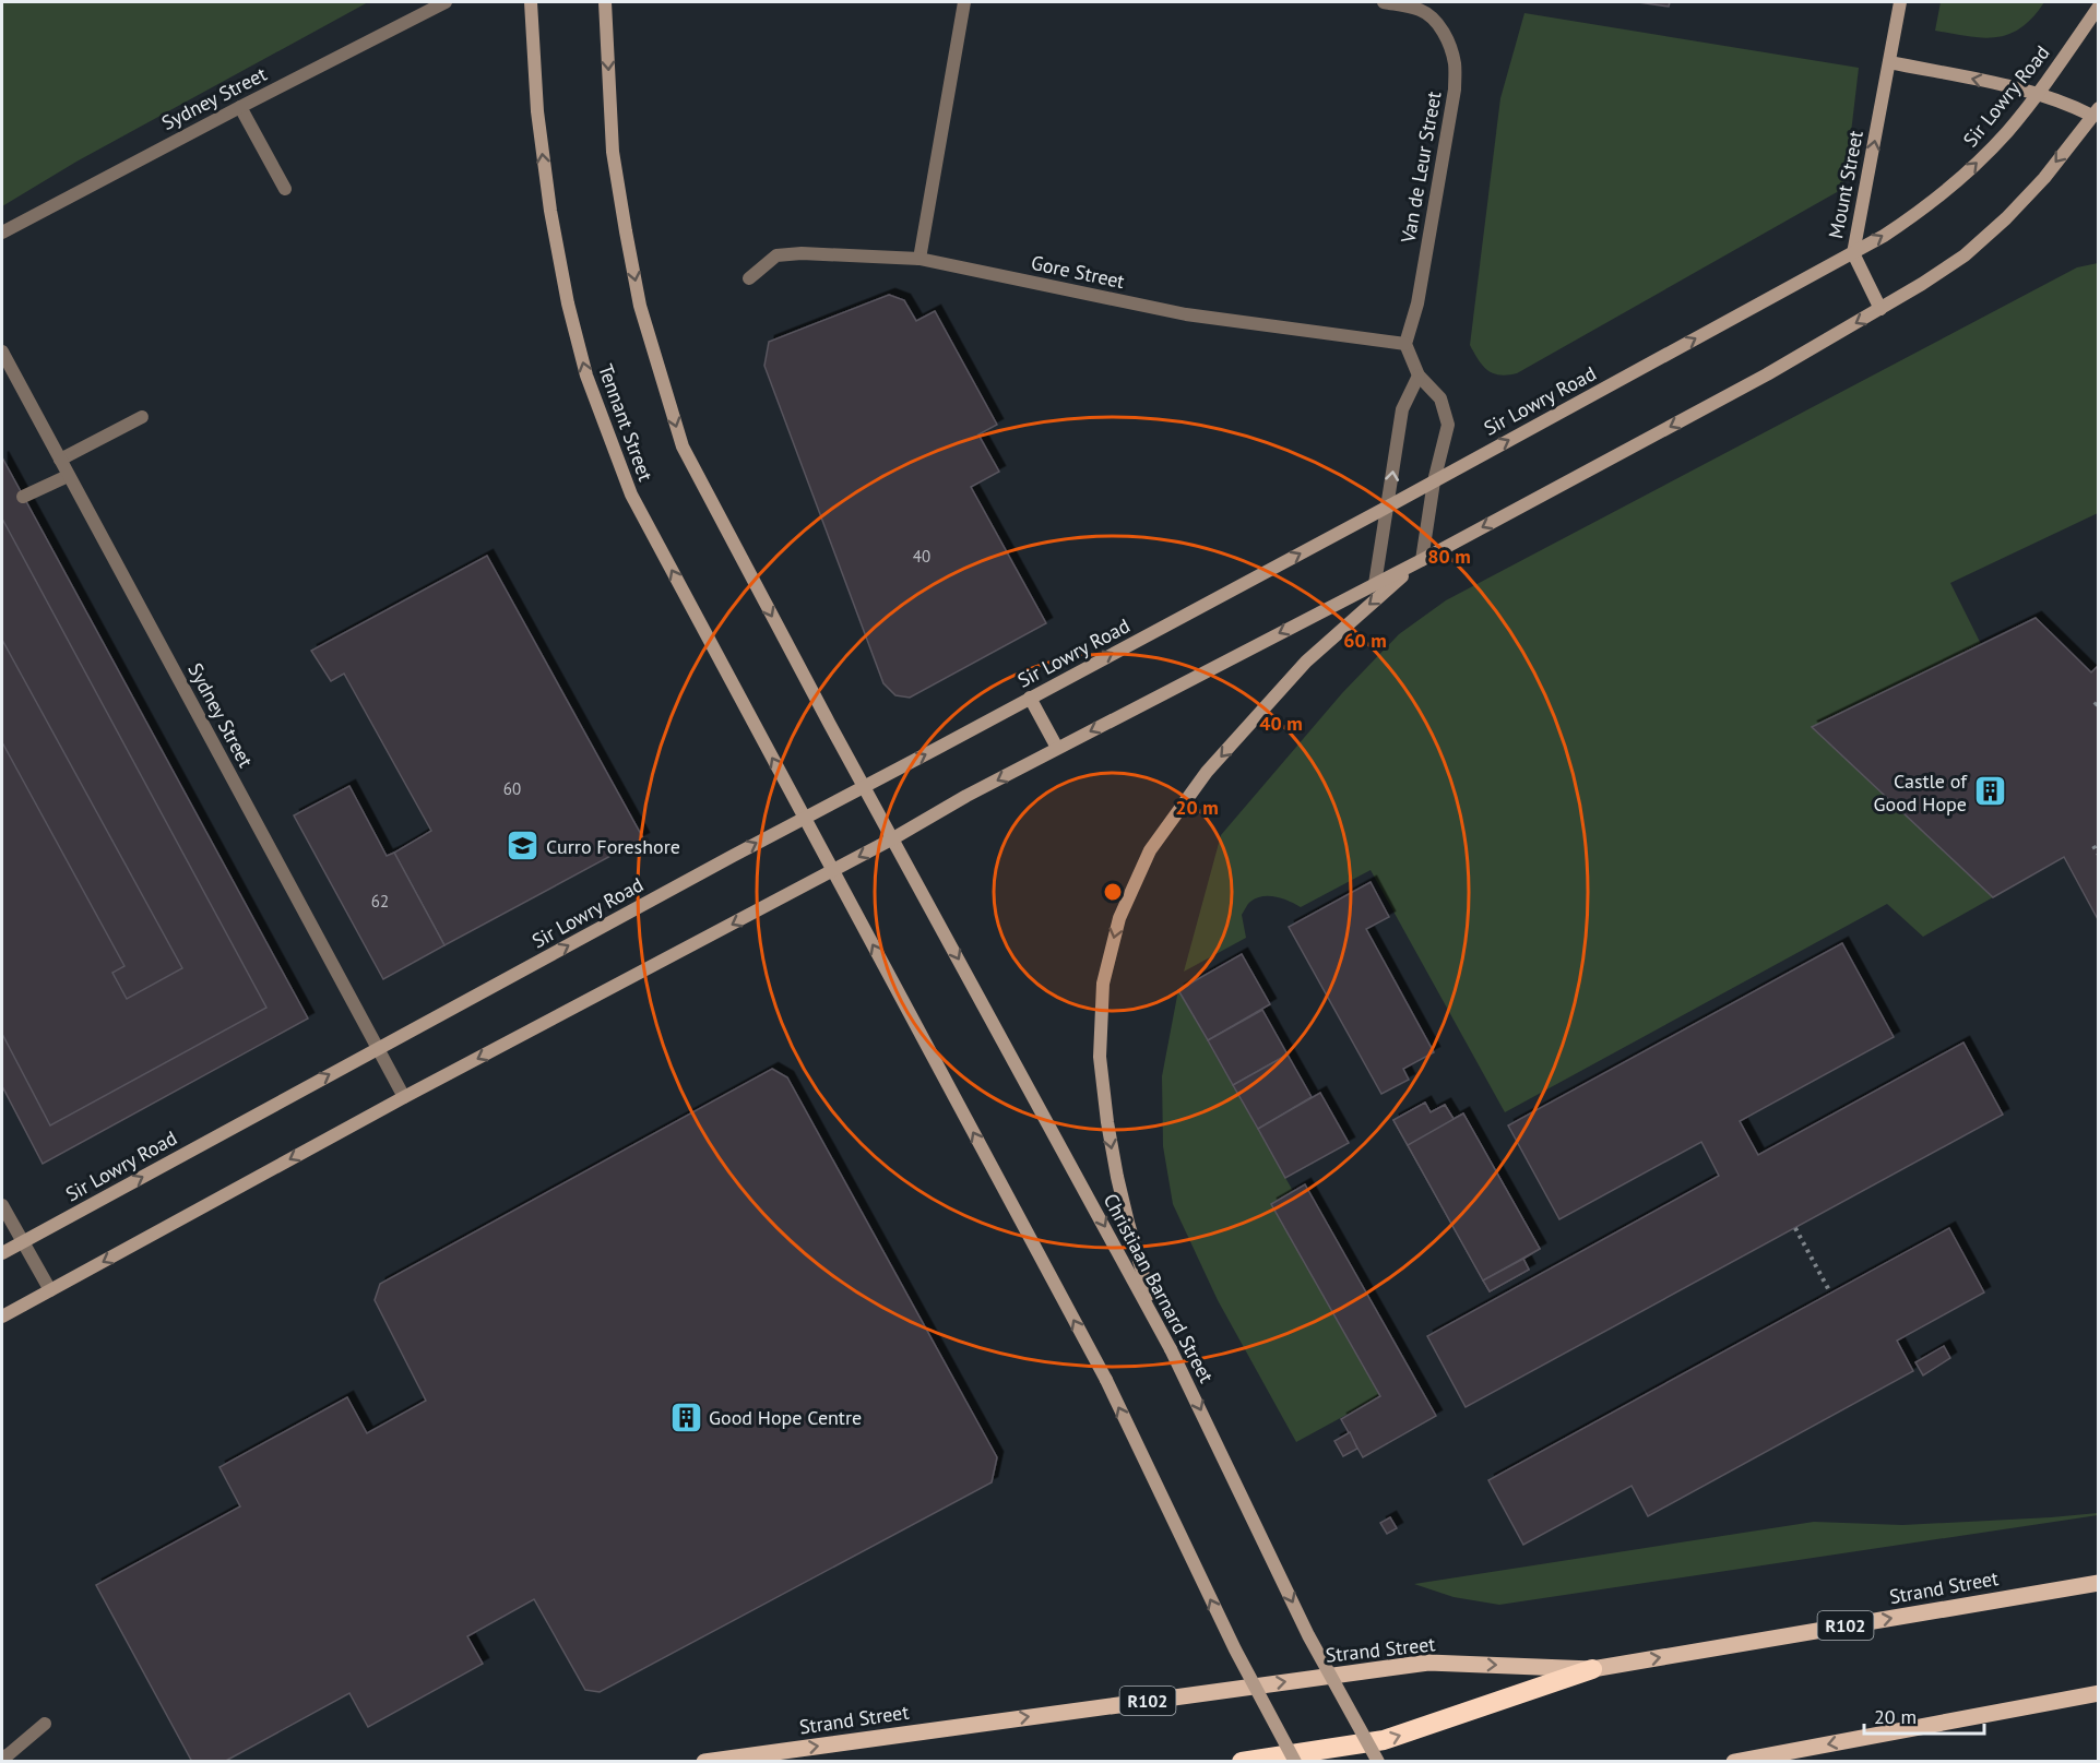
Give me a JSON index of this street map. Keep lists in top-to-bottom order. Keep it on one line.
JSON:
{"streets":{"main road":["Sir Lowry Road","Mount Street","Tennant Street","Christiaan Barnard Street","Strand Street","R102"],"street":["Sydney Street","Van de Leur Street","Gore Street"]},"crossings":[["Sir Lowry Road","Sydney Street"],["Sir Lowry Road","Mount Street"],["Sir Lowry Road","Tennant Street"],["Sir Lowry Road","Christiaan Barnard Street"],["Van de Leur Street","Gore Street"]],"one_way":["Mount Street","Strand Street"],"places":{"building":["Castle of Good Hope","Good Hope Centre"],"school or university":["Curro Foreshore"]},"house_numbers":["40","60","62"],"scale_bar":"20 m","rings":["80 m","60 m","40 m","20 m"]}
